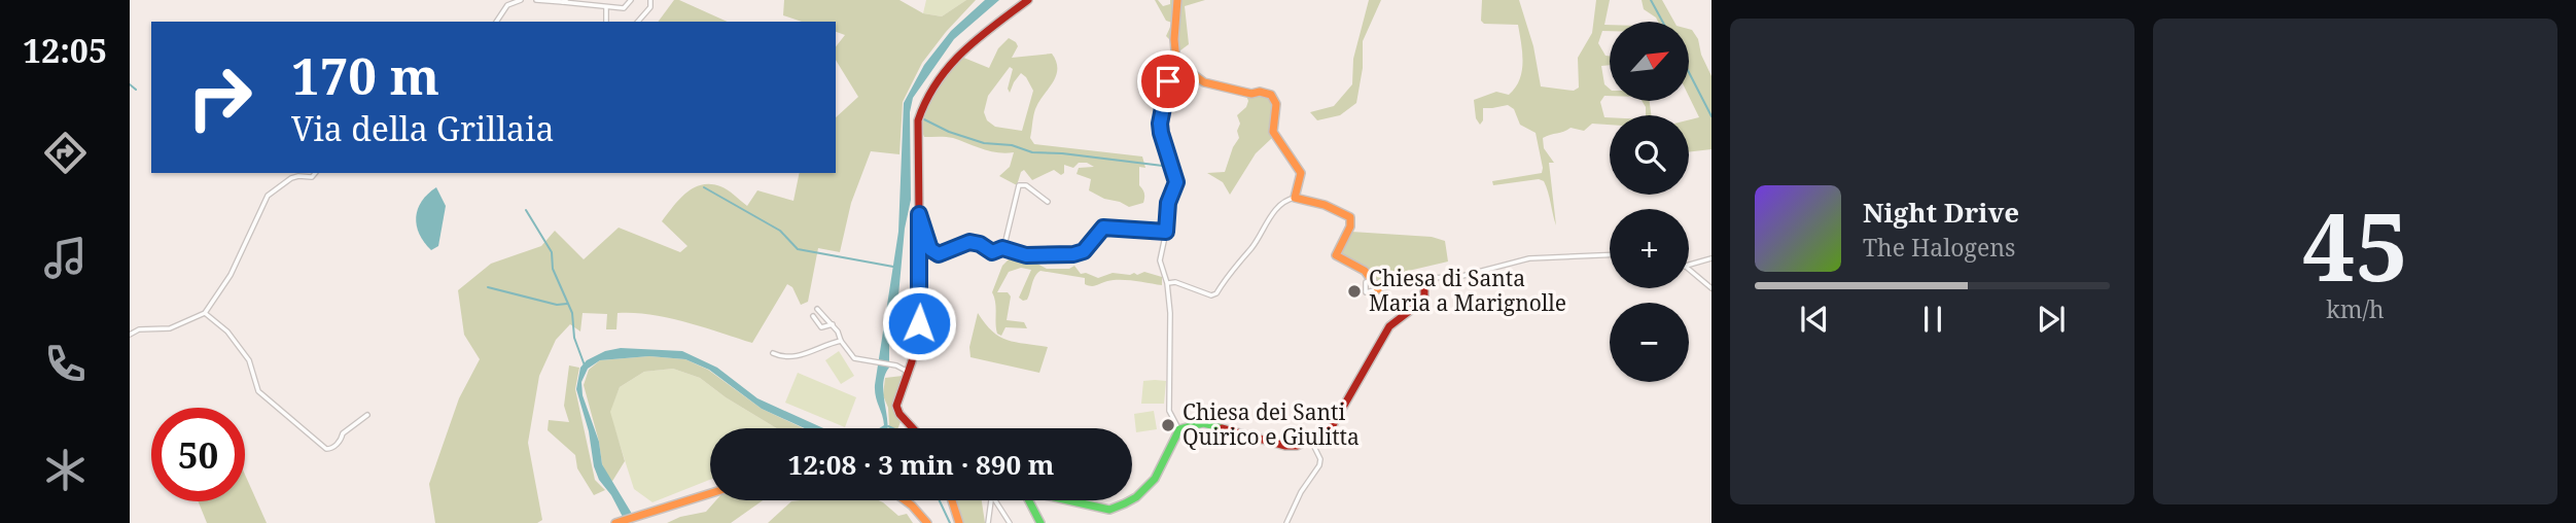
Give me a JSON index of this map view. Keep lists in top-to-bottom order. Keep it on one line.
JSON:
{"places":["Chiesa di Santa Maria a Marignolle","Chiesa dei Santi Quirico e Giulitta"],"north":"top right","page":{"tabs":"12:05","tile":["45","km/h"],"map_buttons":["+","−"],"turn":["170 m","Via della Grillaia"],"song":["Night Drive","The Halogens"],"limit":"50","trip":"12:08 · 3 min · 890 m"}}
